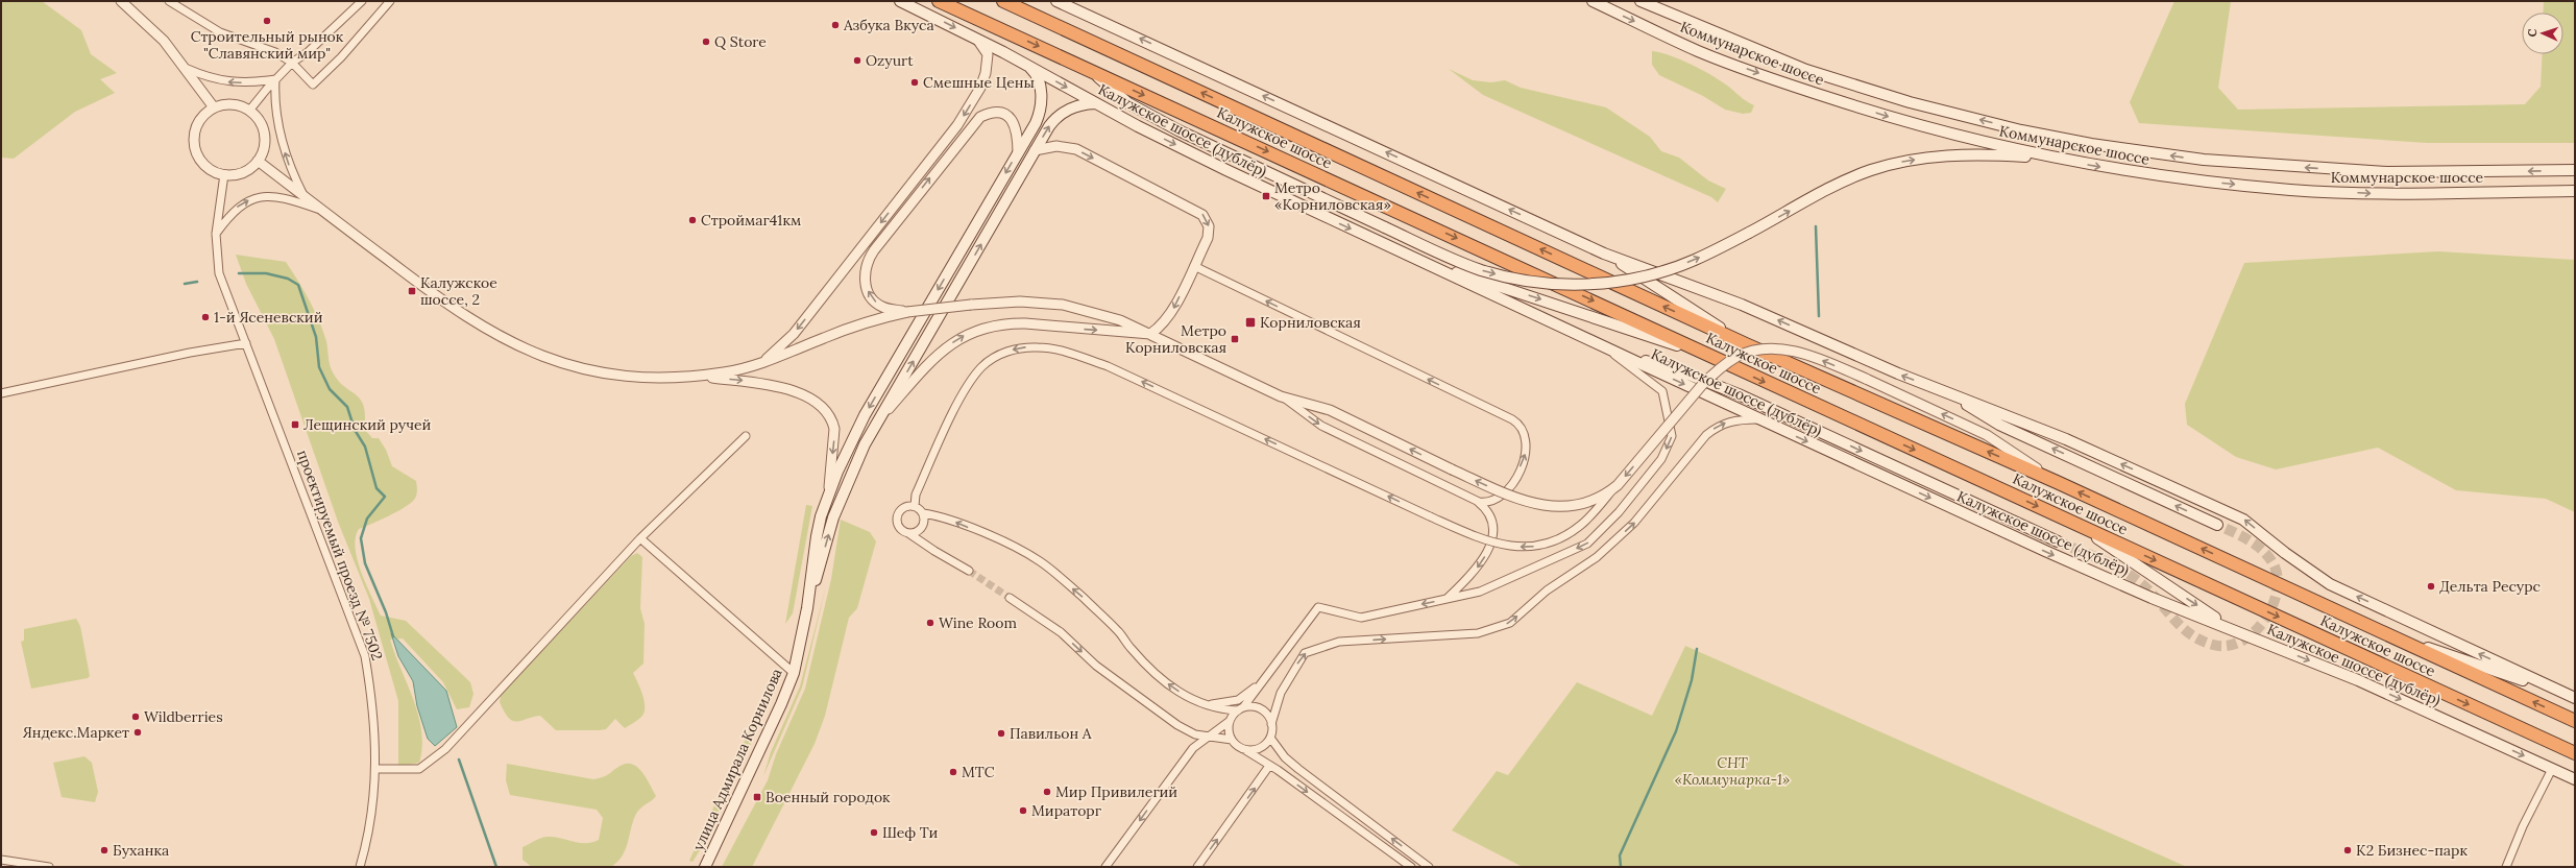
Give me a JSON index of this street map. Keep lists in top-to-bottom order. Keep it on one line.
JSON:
{"streets":{"highway":["Калужское шоссе"],"main road":["Коммунарское шоссе","Калужское шоссе (дублёр)","улица Адмирала Корнилова"],"street":["проектируемый проезд № 7502"]},"crossings":[["Калужское шоссе (дублёр)","улица Адмирала Корнилова"]],"parks":["СНТ «Коммунарка-1»"],"places":{"other":["Строительный рынок \"Славянский мир\"","Азбука Вкуса","Q Store","Ozyurt","Смешные Цены","Строймаг41км","1-й Ясеневский","Дельта Ресурс","Wine Room","Wildberries","Яндекс.Маркет","Павильон А","МТС","Мир Привилегий","Мираторг","Шеф Ти","Буханка","К2 Бизнес-парк"],"transit":["Метро «Корниловская»","Калужское шоссе, 2","Корниловская","Метро Корниловская","Лещинский ручей","Военный городок"]},"north":"left"}
